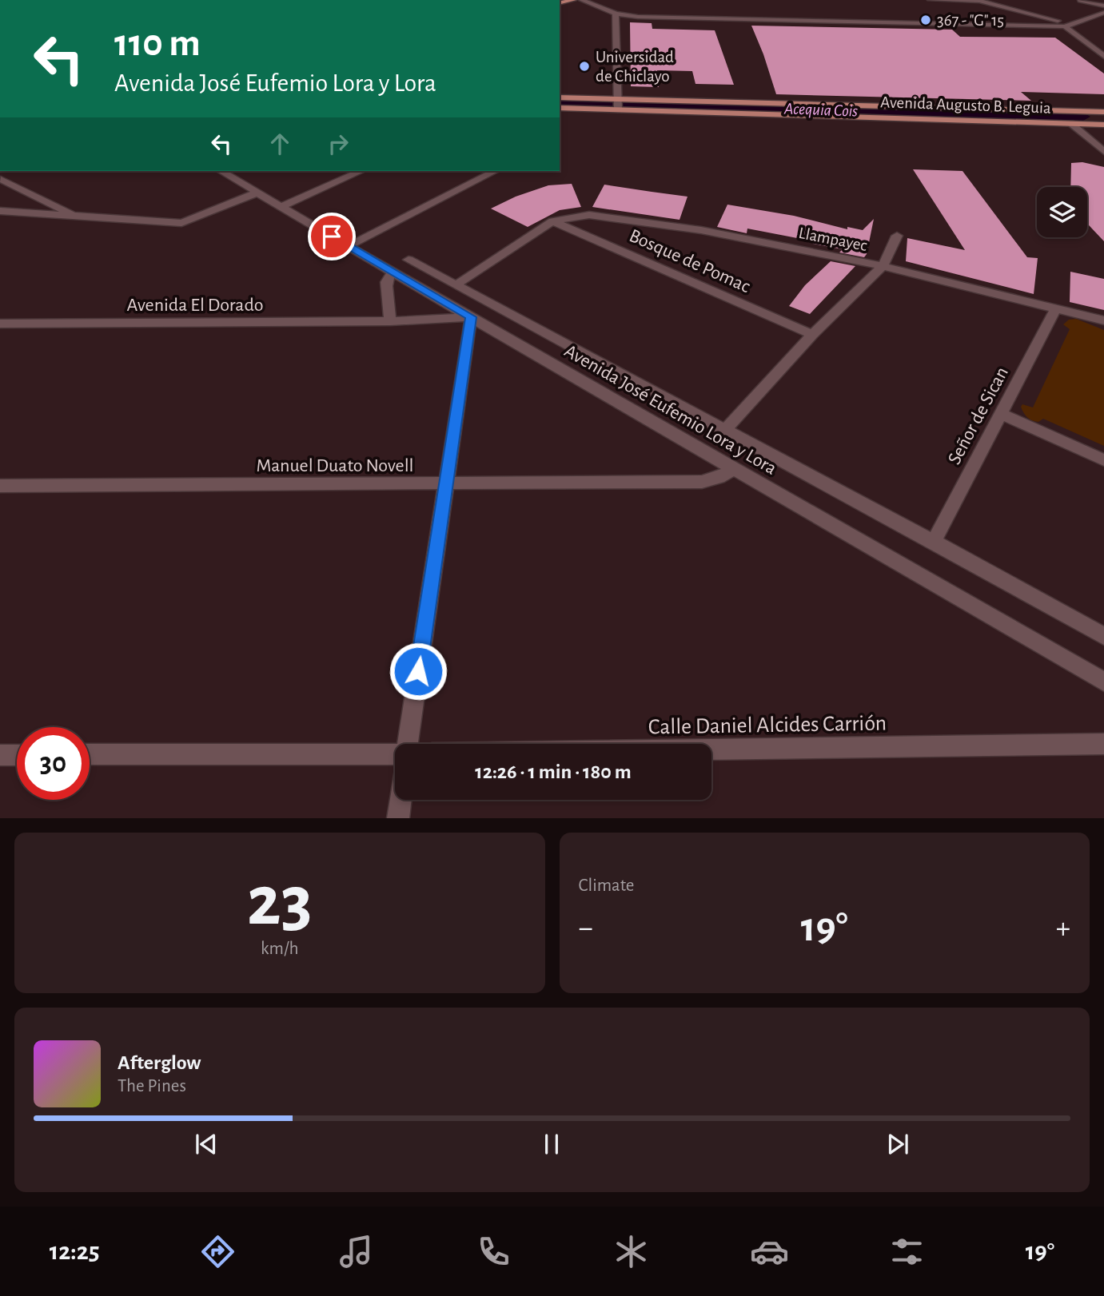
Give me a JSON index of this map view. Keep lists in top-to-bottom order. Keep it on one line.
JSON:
{"streets":{"main road":["Avenida Augusto B. Leguia"],"street":["Llampayec","Bosque de Pomac","Avenida El Dorado","Avenida José Eufemio Lora y Lora","Señor de Sican","Manuel Duato Novell","Calle Daniel Alcides Carrión"]},"crossings":[["Llampayec","Bosque de Pomac"],["Llampayec","Señor de Sican"],["Avenida El Dorado","Avenida José Eufemio Lora y Lora"],["Avenida José Eufemio Lora y Lora","Manuel Duato Novell"]],"water":["Acequia Cois"],"places":["367 - \"G\" 15","Universidad de Chiclayo"],"page":{"turn":["110 m","Avenida José Eufemio Lora y Lora"],"limit":"30","trip":"12:26 · 1 min · 180 m","tile":[["23","km/h"],"Climate"],"heat":["−","19°","+"],"song":["Afterglow","The Pines"],"tabs":["12:25","19°"]}}
